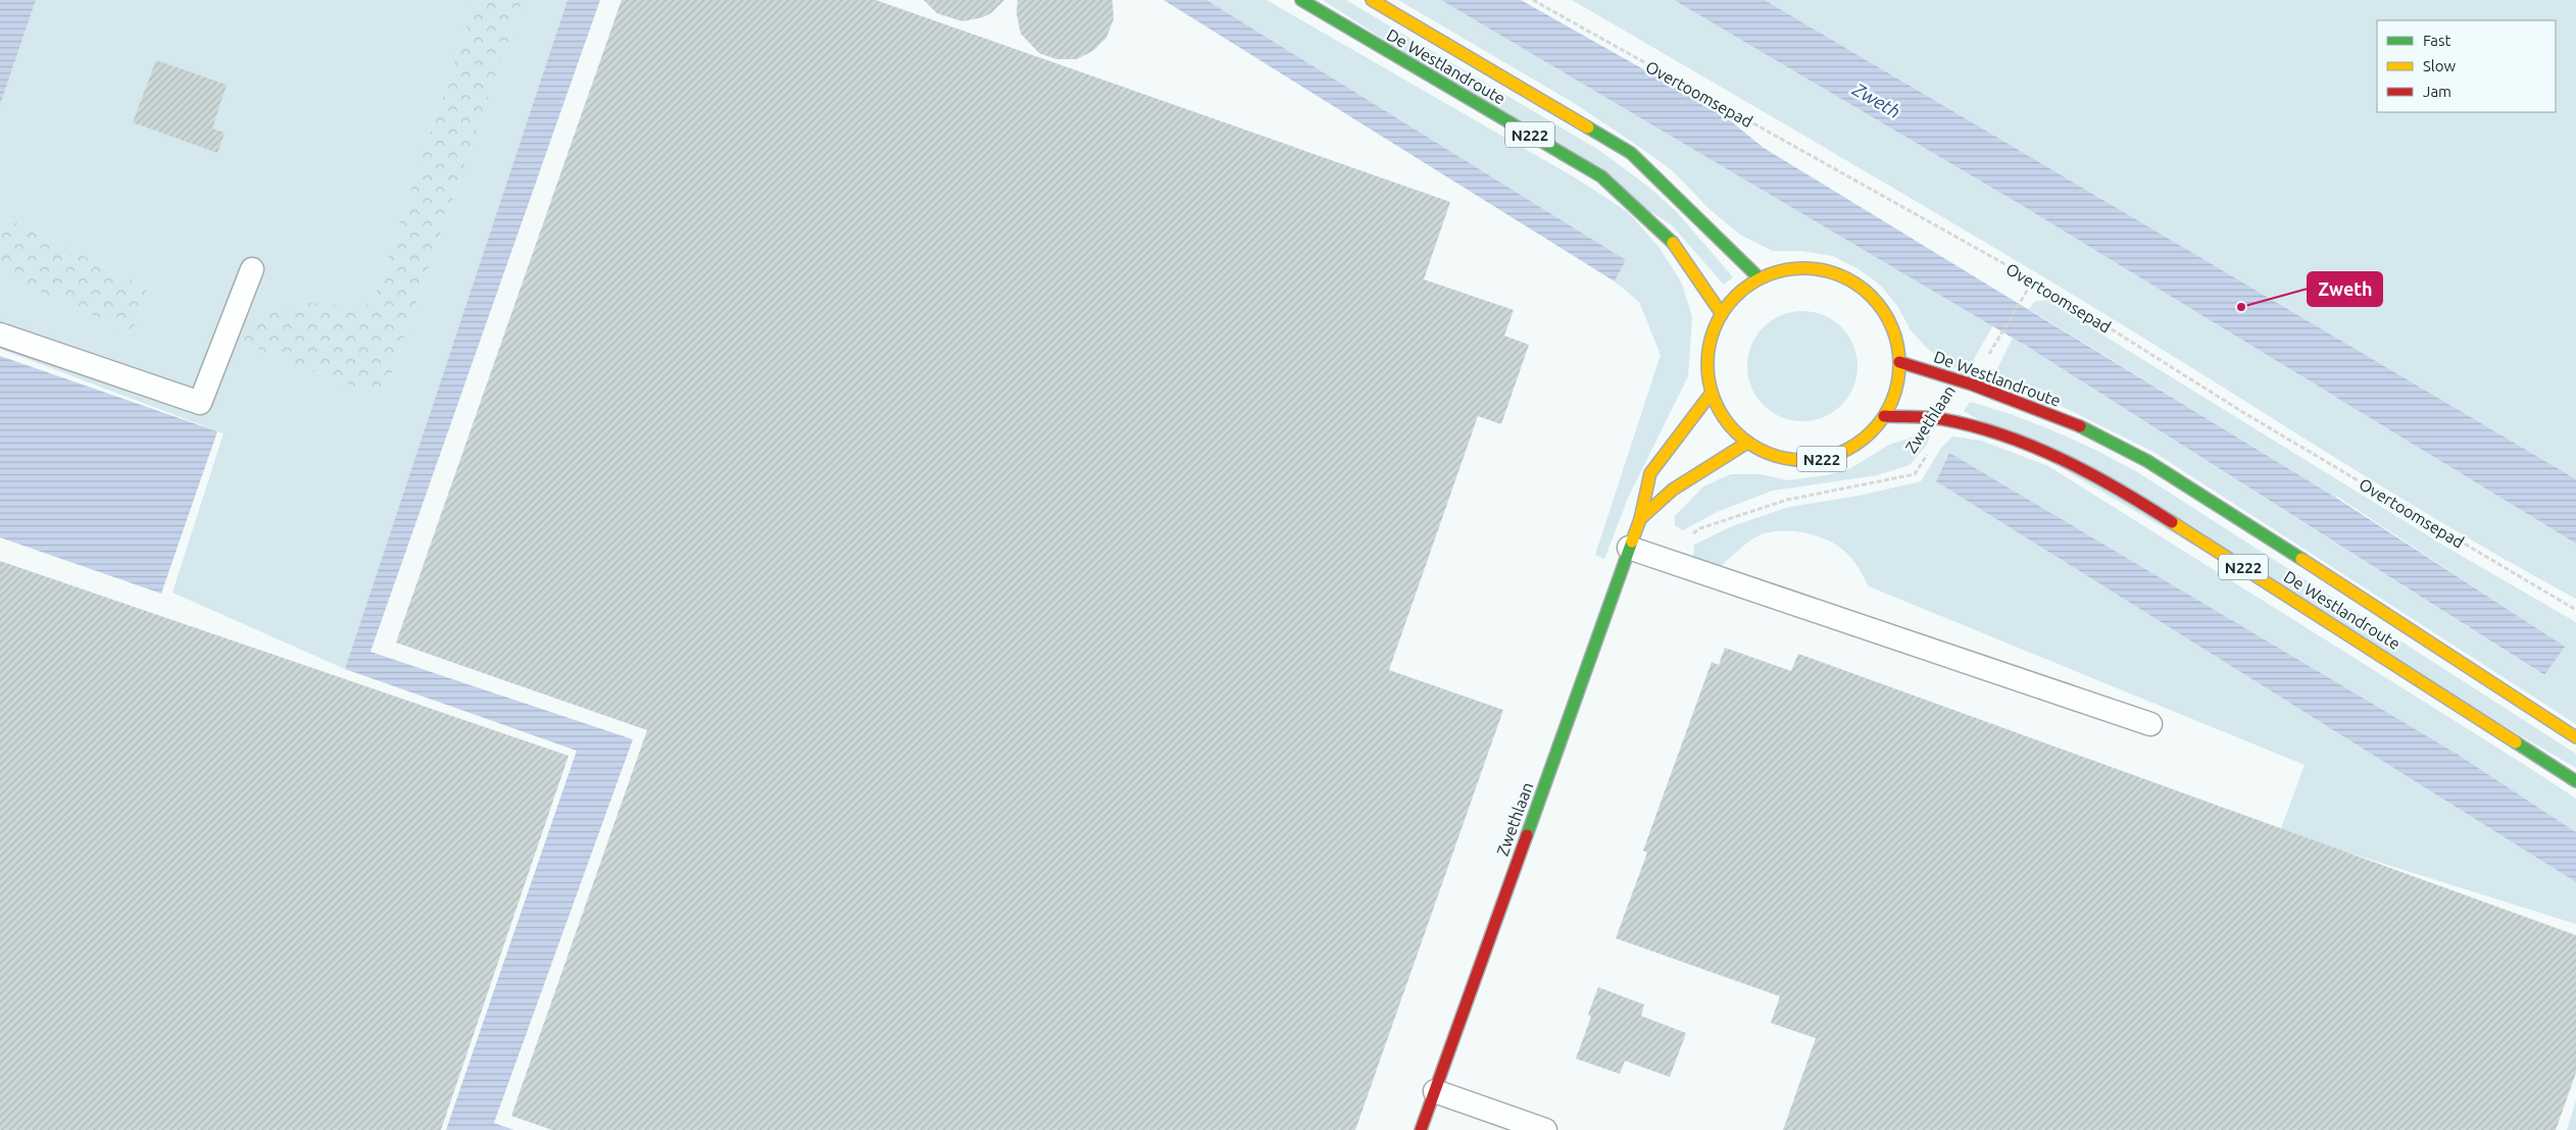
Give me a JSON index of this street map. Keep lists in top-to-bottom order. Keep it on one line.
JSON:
{"streets":{"main road":["De Westlandroute","N222","Zwethlaan"],"path":["Overtoomsepad"]},"crossings":[["De Westlandroute","N222"],["De Westlandroute","Zwethlaan"],["Overtoomsepad","Zwethlaan"],["N222","Zwethlaan"]],"water":["Zweth"],"places":["Zweth"],"legend":["Fast","Slow","Jam"]}
